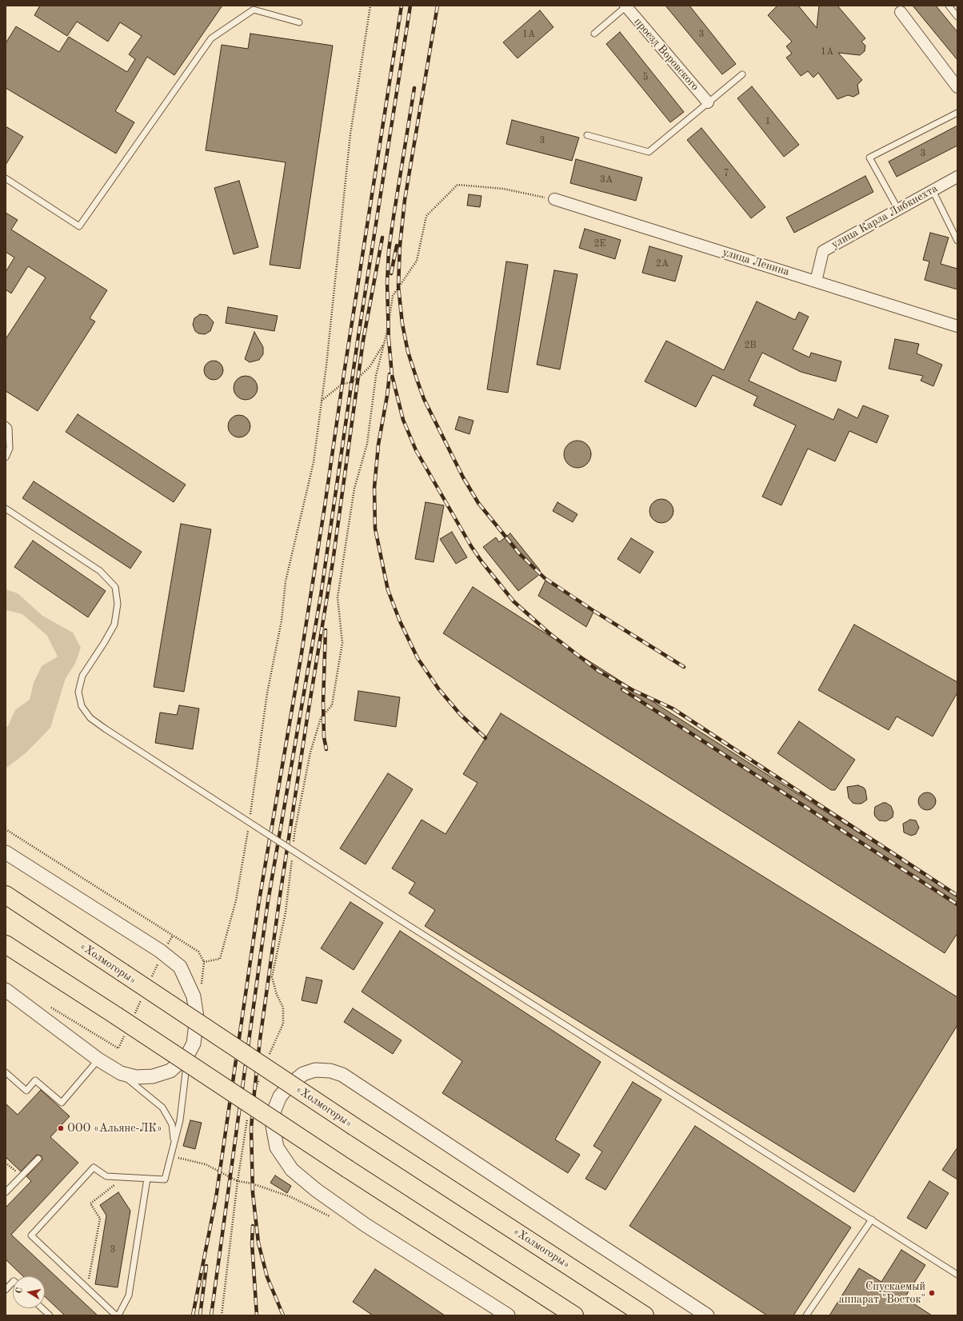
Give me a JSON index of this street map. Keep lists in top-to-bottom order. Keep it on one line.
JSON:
{"streets":{"highway":["«Холмогоры»"],"street":["проезд Воровского","улица Карла Либкнехта","улица Ленина"]},"crossings":[["улица Карла Либкнехта","улица Ленина"]],"places":["ООО «Альянс-ЛК»","Спускаемый аппарат \"Восток\""],"house_numbers":["1А","3","1А","5","1","3","3","7","3А","2Е","2А","2В","3"],"north":"left"}
